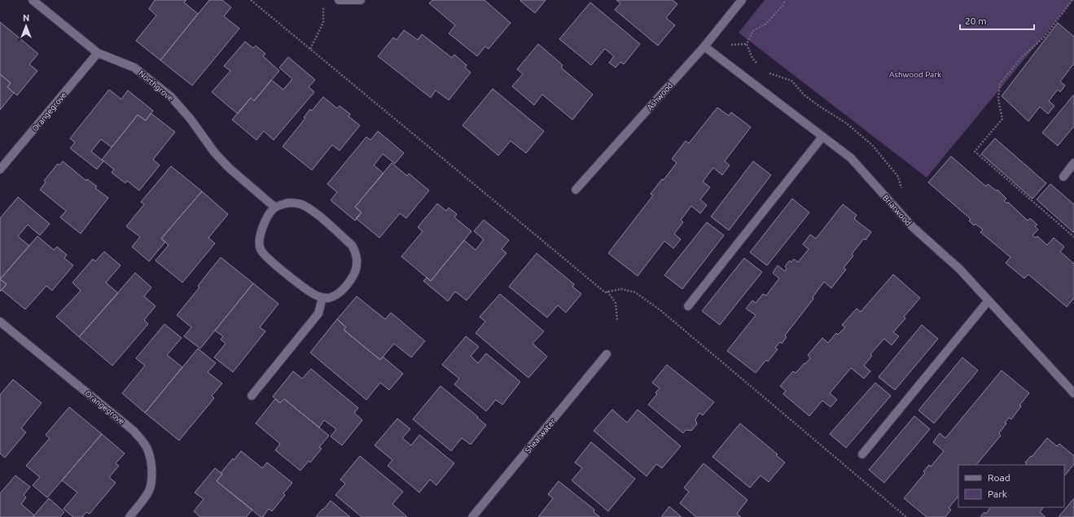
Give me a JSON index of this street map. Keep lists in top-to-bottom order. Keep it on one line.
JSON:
{"streets":{"street":["Northgrove","Ashwood","Orangegrove","Briarwood","Shearwater"]},"crossings":[["Northgrove","Orangegrove"],["Ashwood","Briarwood"]],"parks":["Ashwood Park"],"legend":["Road","Park"],"scale_bar":"20 m","north":"top"}
